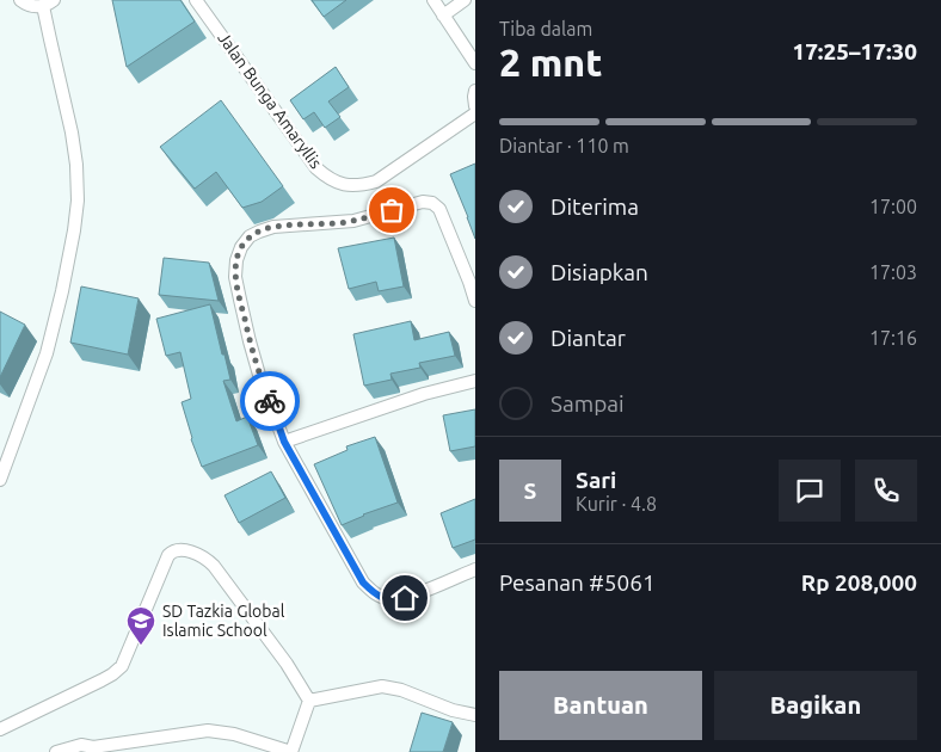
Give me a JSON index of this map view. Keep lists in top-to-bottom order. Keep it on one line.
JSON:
{"streets":{"street":["Jalan Bunga Amaryllis"]},"places":{"school or university":["SD Tazkia Global Islamic School"]},"page":{"heading":["2 mnt","Tiba dalam","17:25–17:30"],"panel":["Sari","Kurir · 4.8","Pesanan #5061","Rp 208,000"],"bar":"Diantar · 110 m","list":[["Diterima","17:00"],["Disiapkan","17:03"],["Diantar","17:16"],"Sampai"],"round":"S","buttons":["Bantuan","Bagikan"]}}
